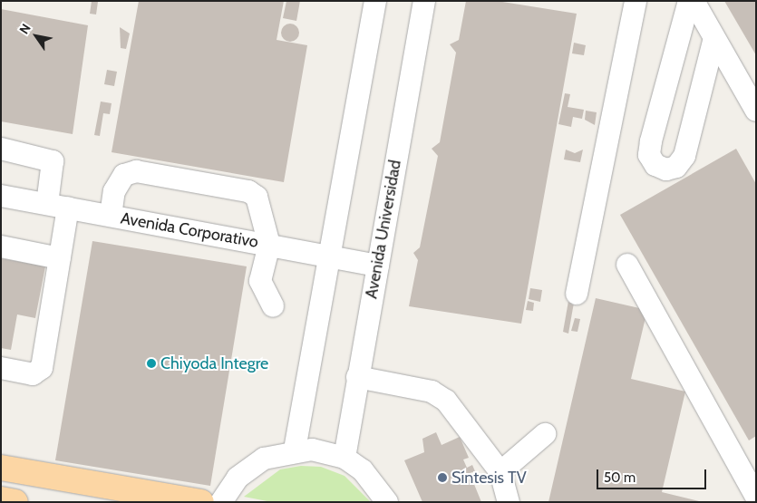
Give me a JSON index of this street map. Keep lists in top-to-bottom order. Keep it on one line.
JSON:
{"streets":{"street":["Avenida Universidad","Avenida Corporativo"]},"crossings":[["Avenida Universidad","Avenida Corporativo"]],"places":["Chiyoda Integre","Síntesis TV"],"scale_bar":"50 m","north":"top left"}
